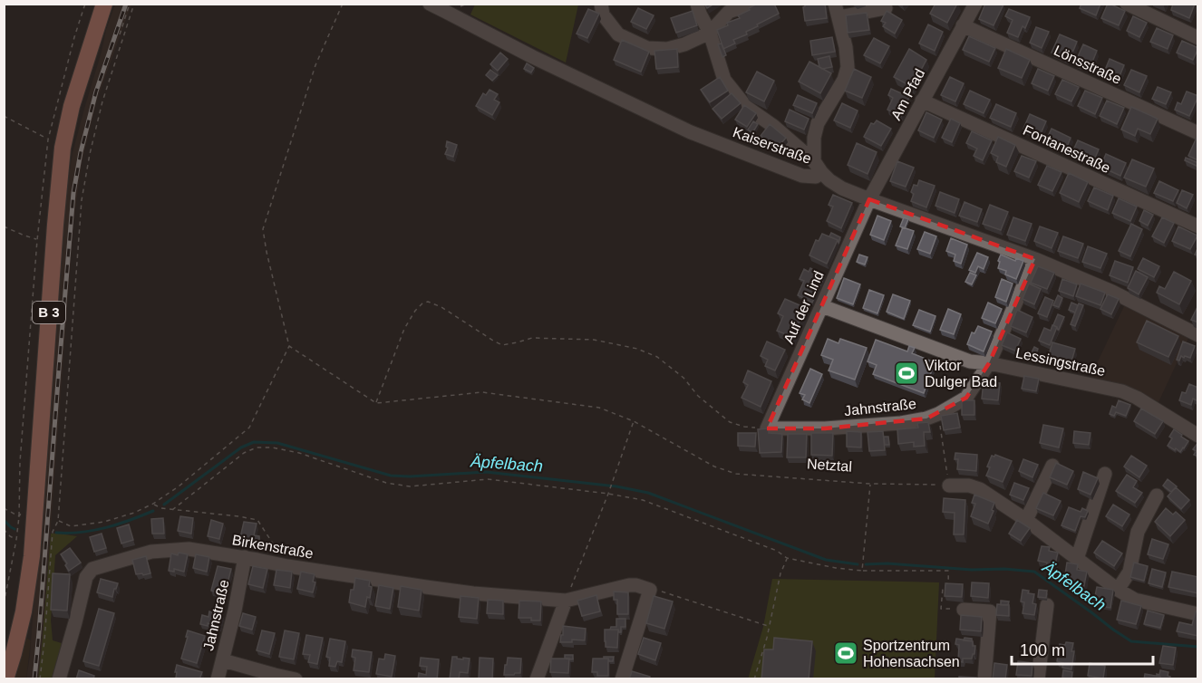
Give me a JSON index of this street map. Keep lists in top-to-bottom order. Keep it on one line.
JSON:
{"streets":{"main road":["B 3"],"street":["Lönsstraße","Am Pfad","Kaiserstraße","Fontanestraße","Auf der Lind","Lessingstraße","Jahnstraße","Birkenstraße"],"path":["Netztal"]},"crossings":[["Lönsstraße","Am Pfad"],["Am Pfad","Kaiserstraße"],["Am Pfad","Fontanestraße"],["Am Pfad","Auf der Lind"],["Kaiserstraße","Auf der Lind"],["Kaiserstraße","Jahnstraße"],["Auf der Lind","Lessingstraße"],["Auf der Lind","Jahnstraße"],["Lessingstraße","Jahnstraße"],["Jahnstraße","Birkenstraße"]],"water":["Äpfelbach"],"places":{"sports":["Viktor Dulger Bad","Sportzentrum Hohensachsen"]},"scale_bar":"100 m"}
